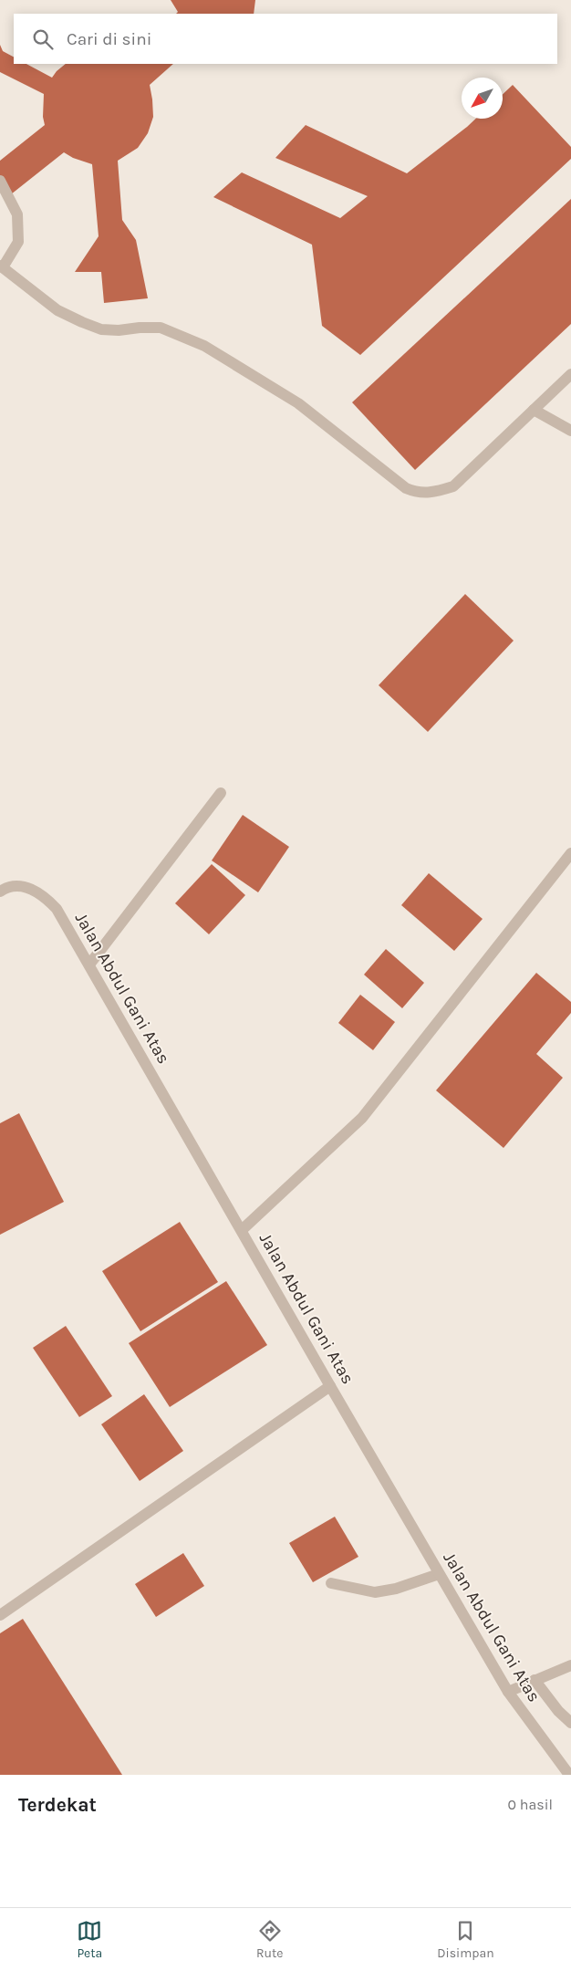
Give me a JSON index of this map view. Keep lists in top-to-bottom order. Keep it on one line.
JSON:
{"streets":{"street":["Jalan Abdul Gani Atas"]},"north":"bottom left","page":{"search":"Cari di sini","heading":["Terdekat","0 hasil"],"nav":["Peta","Rute","Disimpan"]}}
